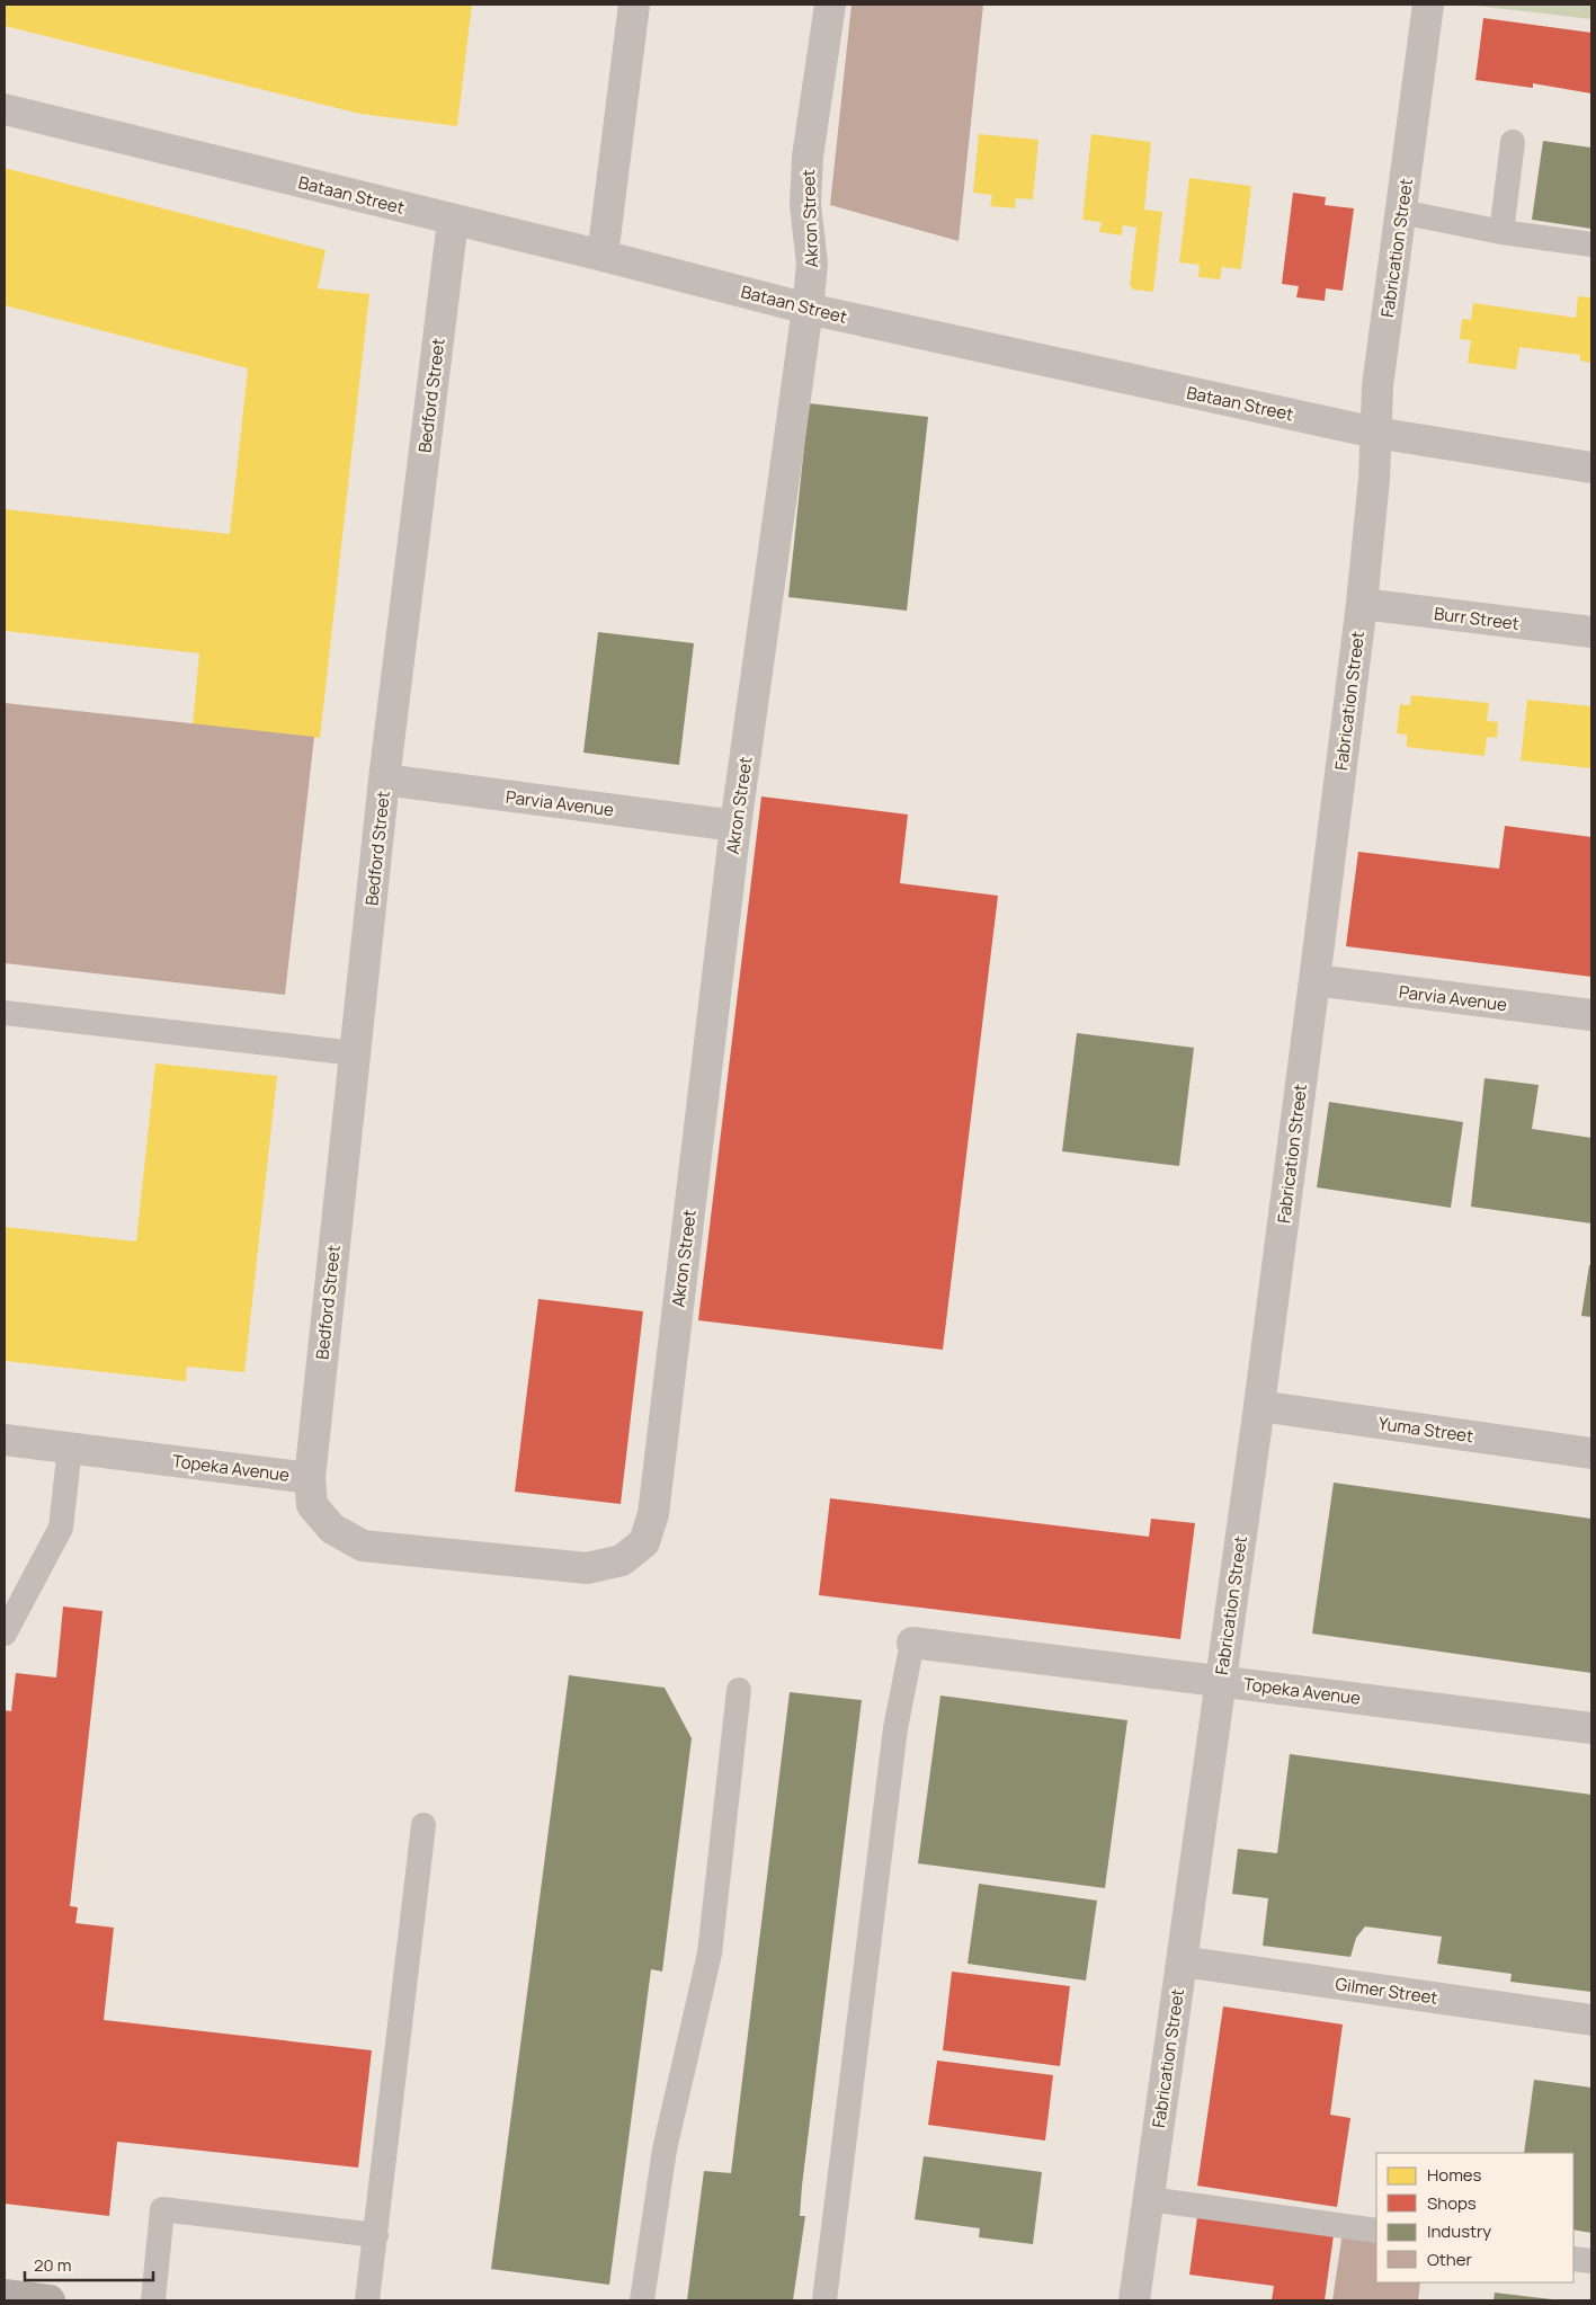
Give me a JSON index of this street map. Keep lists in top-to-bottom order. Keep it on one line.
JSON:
{"streets":{"street":["Bataan Street","Akron Street","Fabrication Street","Bedford Street","Burr Street","Parvia Avenue","Yuma Street","Topeka Avenue","Gilmer Street"]},"crossings":[["Bataan Street","Akron Street"],["Bataan Street","Fabrication Street"],["Bataan Street","Bedford Street"],["Akron Street","Parvia Avenue"],["Akron Street","Topeka Avenue"],["Fabrication Street","Burr Street"],["Fabrication Street","Parvia Avenue"],["Fabrication Street","Yuma Street"],["Fabrication Street","Topeka Avenue"],["Fabrication Street","Gilmer Street"],["Bedford Street","Parvia Avenue"],["Bedford Street","Topeka Avenue"]],"legend":["Homes","Shops","Industry","Other"],"scale_bar":"20 m"}
